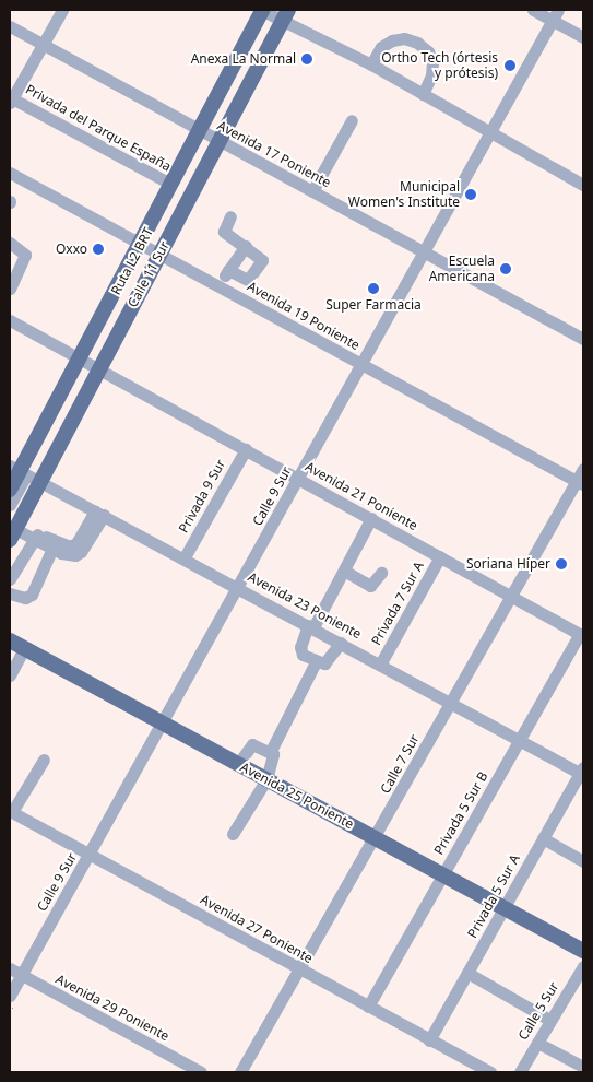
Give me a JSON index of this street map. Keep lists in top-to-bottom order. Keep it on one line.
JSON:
{"streets":{"main road":["Calle 11 Sur","Avenida 25 Poniente"],"street":["Privada del Parque España","Avenida 17 Poniente","Avenida 19 Poniente","Privada 9 Sur","Calle 9 Sur","Avenida 21 Poniente","Privada 7 Sur A","Avenida 23 Poniente","Calle 7 Sur","Privada 5 Sur B","Privada 5 Sur A","Avenida 27 Poniente","Avenida 29 Poniente","Calle 5 Sur"]},"crossings":[["Privada del Parque España","Calle 11 Sur"],["Avenida 17 Poniente","Calle 11 Sur"],["Avenida 17 Poniente","Calle 9 Sur"],["Calle 11 Sur","Avenida 19 Poniente"],["Calle 11 Sur","Avenida 21 Poniente"],["Calle 11 Sur","Avenida 23 Poniente"],["Avenida 19 Poniente","Calle 9 Sur"],["Avenida 19 Poniente","Calle 7 Sur"],["Privada 9 Sur","Avenida 21 Poniente"],["Privada 9 Sur","Avenida 23 Poniente"],["Calle 9 Sur","Avenida 21 Poniente"],["Calle 9 Sur","Avenida 23 Poniente"],["Calle 9 Sur","Avenida 25 Poniente"],["Calle 9 Sur","Avenida 27 Poniente"],["Calle 9 Sur","Avenida 29 Poniente"],["Avenida 21 Poniente","Privada 7 Sur A"],["Avenida 21 Poniente","Calle 7 Sur"],["Avenida 21 Poniente","Privada 5 Sur B"],["Privada 7 Sur A","Avenida 23 Poniente"],["Avenida 23 Poniente","Calle 7 Sur"],["Avenida 23 Poniente","Privada 5 Sur B"],["Avenida 23 Poniente","Privada 5 Sur A"],["Calle 7 Sur","Avenida 25 Poniente"],["Calle 7 Sur","Avenida 27 Poniente"],["Avenida 25 Poniente","Privada 5 Sur B"],["Avenida 25 Poniente","Privada 5 Sur A"],["Privada 5 Sur B","Avenida 27 Poniente"],["Privada 5 Sur A","Avenida 27 Poniente"]],"places":["Anexa La Normal","Ortho Tech (órtesis y prótesis)","Municipal Women's Institute","Oxxo","Escuela Americana","Super Farmacia","Soriana Híper"]}
